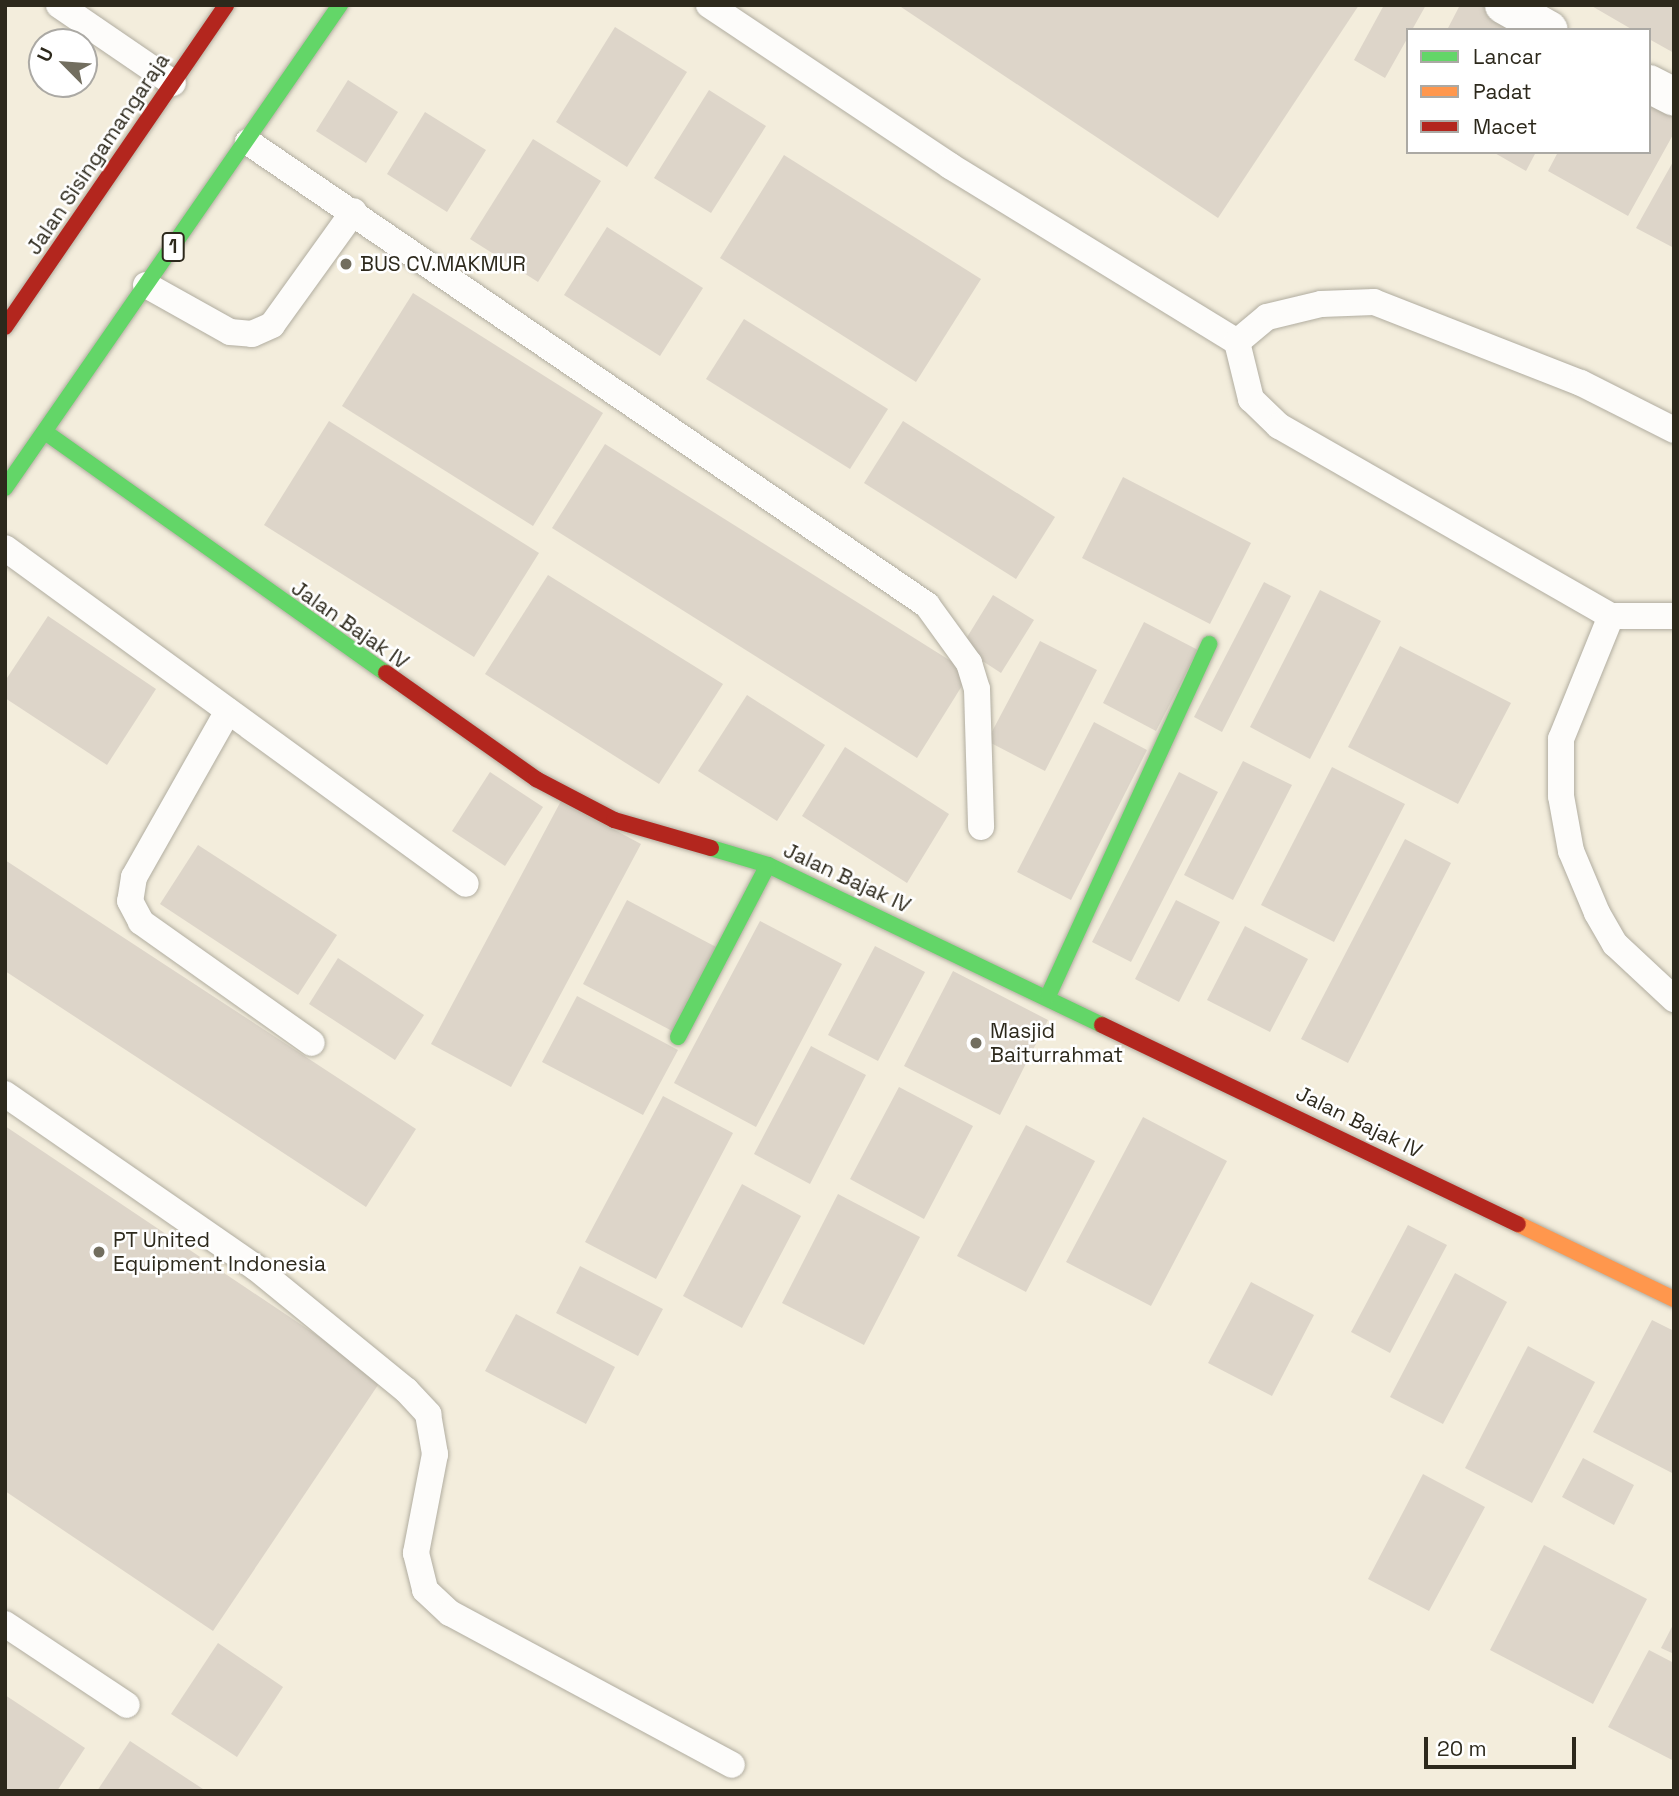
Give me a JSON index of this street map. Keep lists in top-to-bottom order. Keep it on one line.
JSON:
{"streets":{"main road":["Jalan Sisingamangaraja","1","Jalan Bajak IV"]},"crossings":[["1","Jalan Bajak IV"]],"places":["BUS CV.MAKMUR","Masjid Baiturrahmat","PT United Equipment Indonesia"],"legend":["Lancar","Padat","Macet"],"scale_bar":"20 m","north":"top left"}
